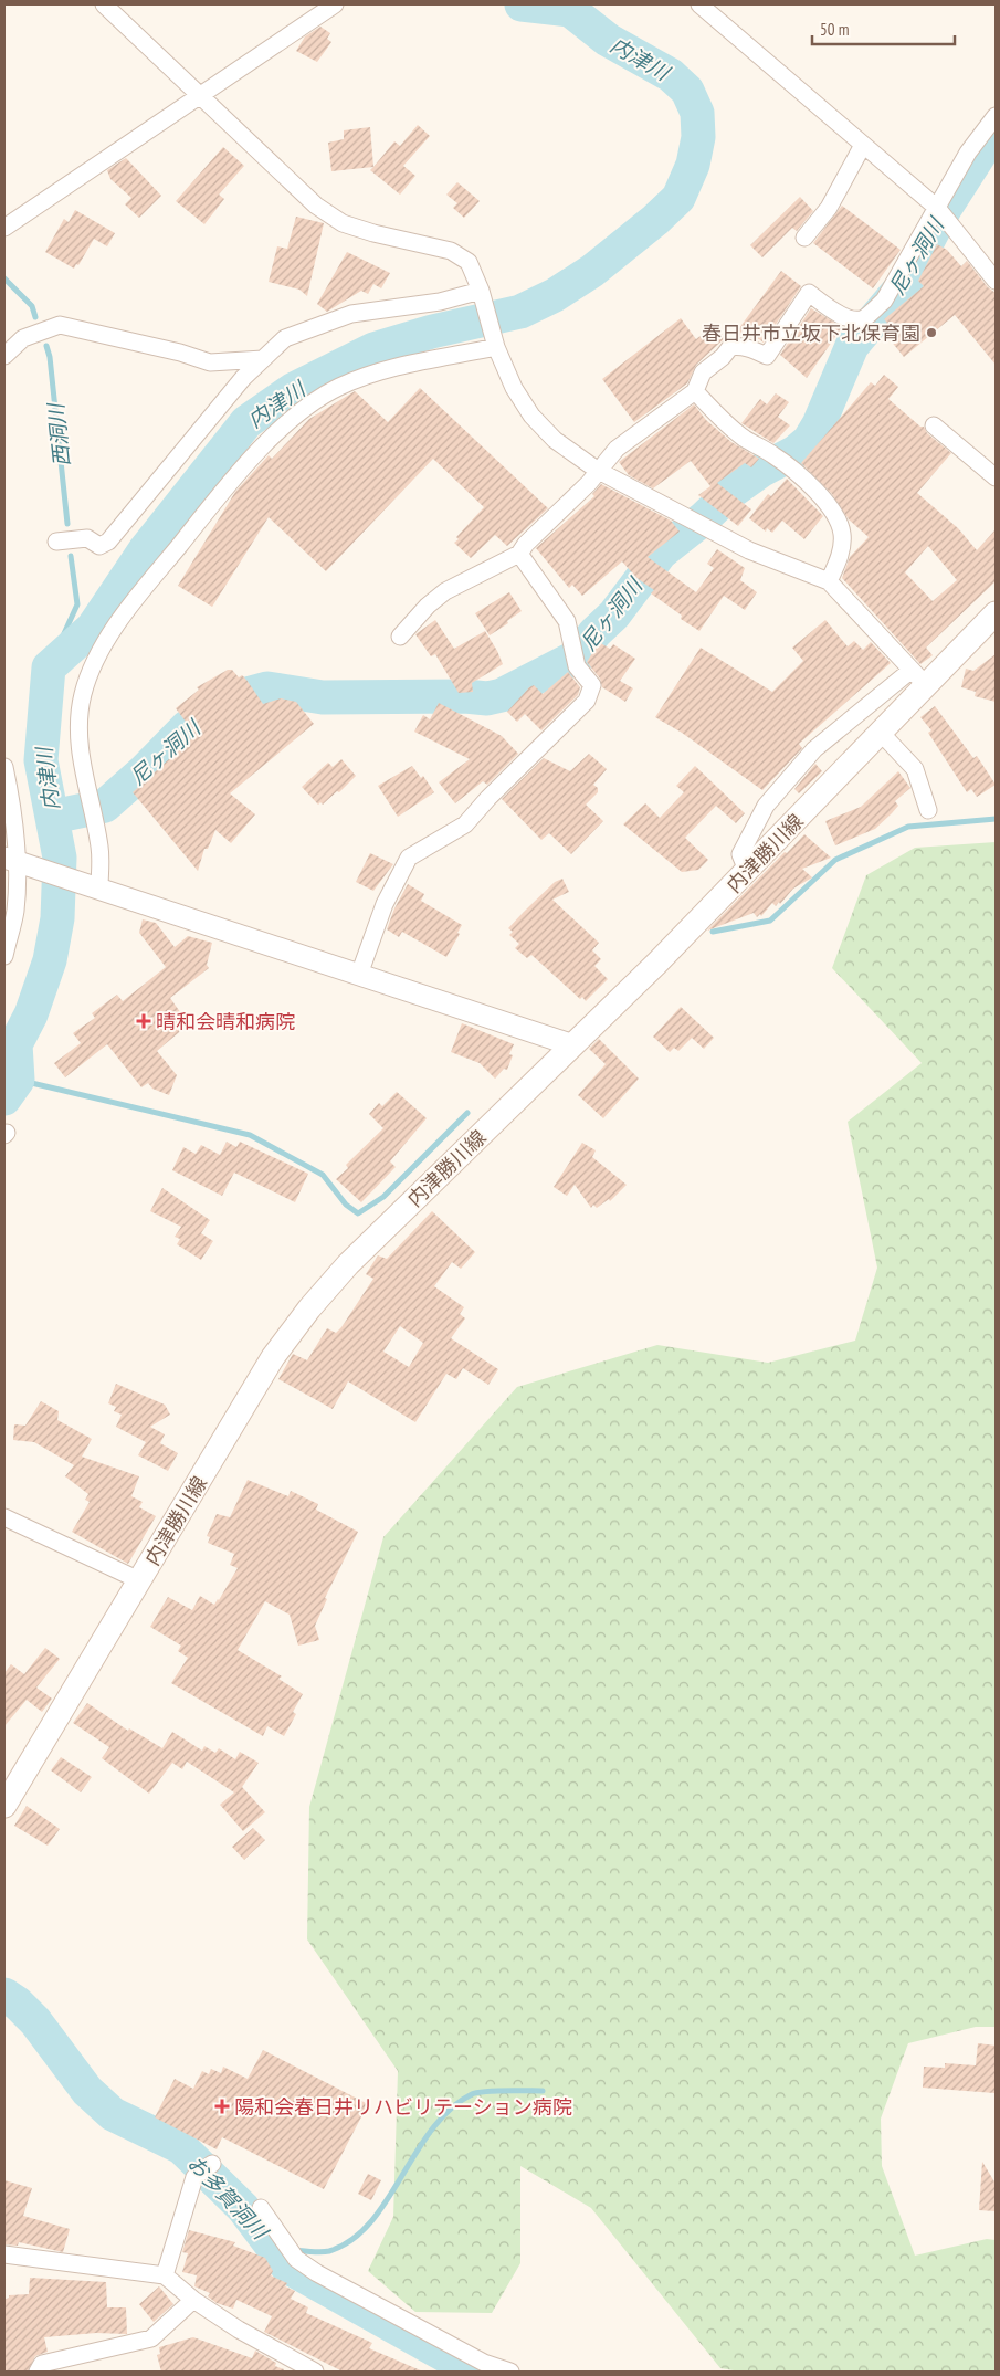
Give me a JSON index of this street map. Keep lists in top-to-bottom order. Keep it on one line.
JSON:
{"streets":{"main road":["内津勝川線"]},"water":["内津川","尼ヶ洞川","西洞川","お多賀洞川"],"places":{"other":["春日井市立坂下北保育園"],"health":["晴和会晴和病院","陽和会春日井リハビリテーション病院"]},"scale_bar":"50 m"}
